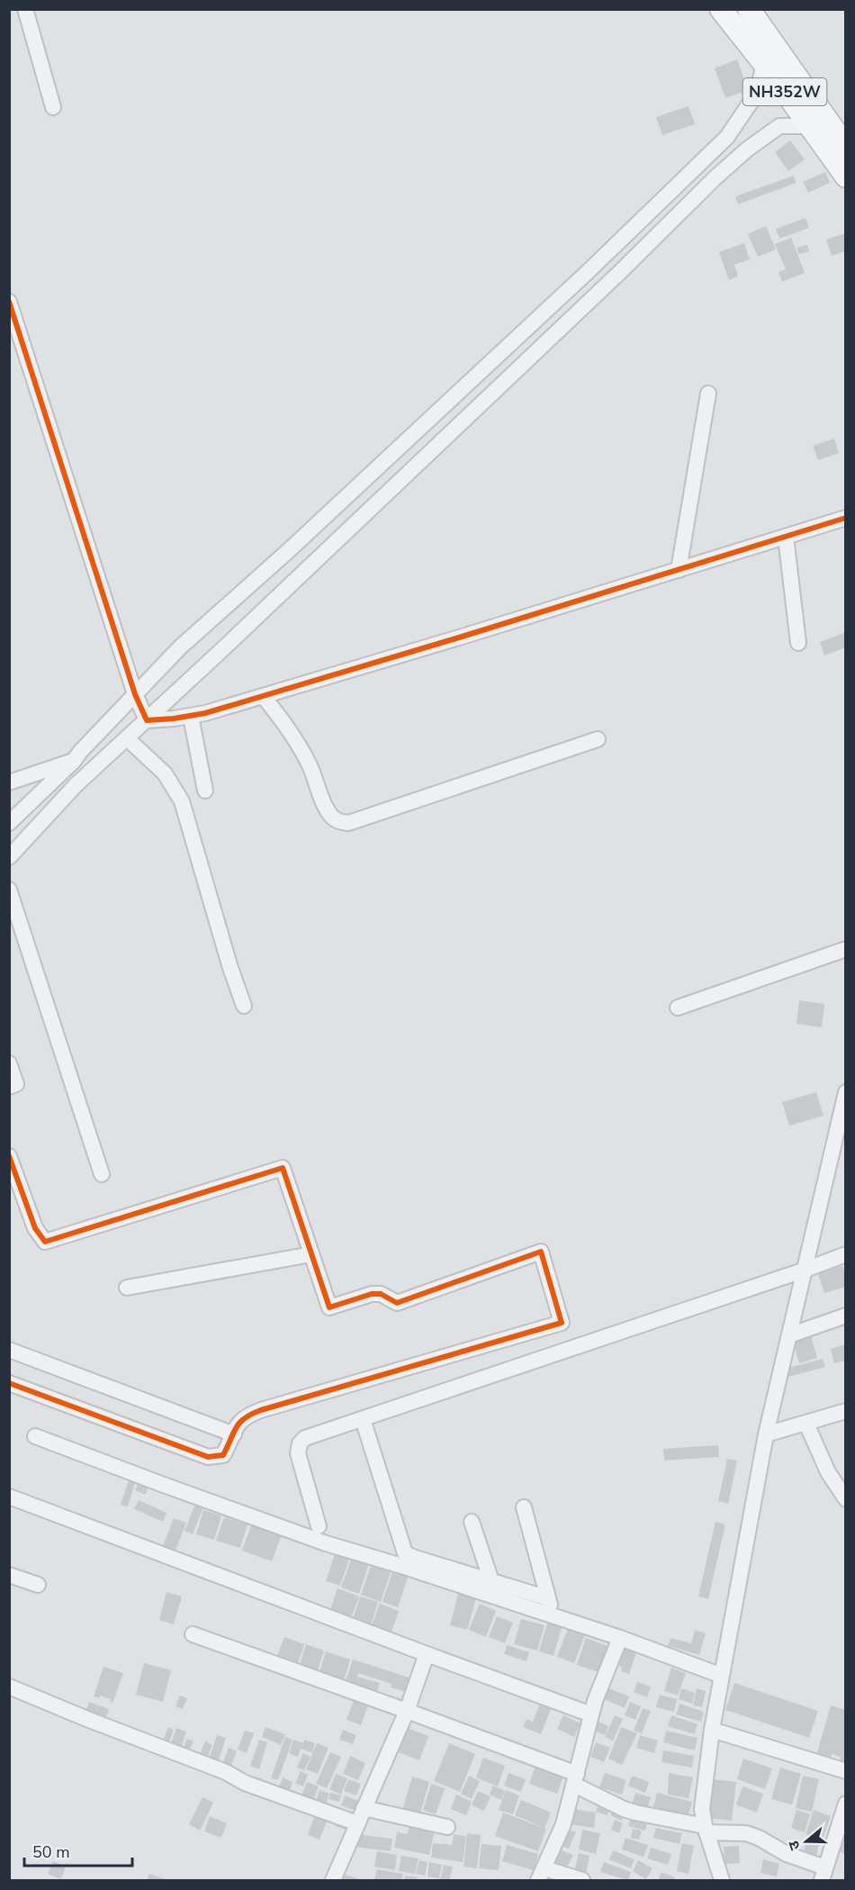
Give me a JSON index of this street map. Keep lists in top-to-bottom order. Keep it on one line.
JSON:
{"streets":{"highway":["NH352W"]},"scale_bar":"50 m","north":"left"}
